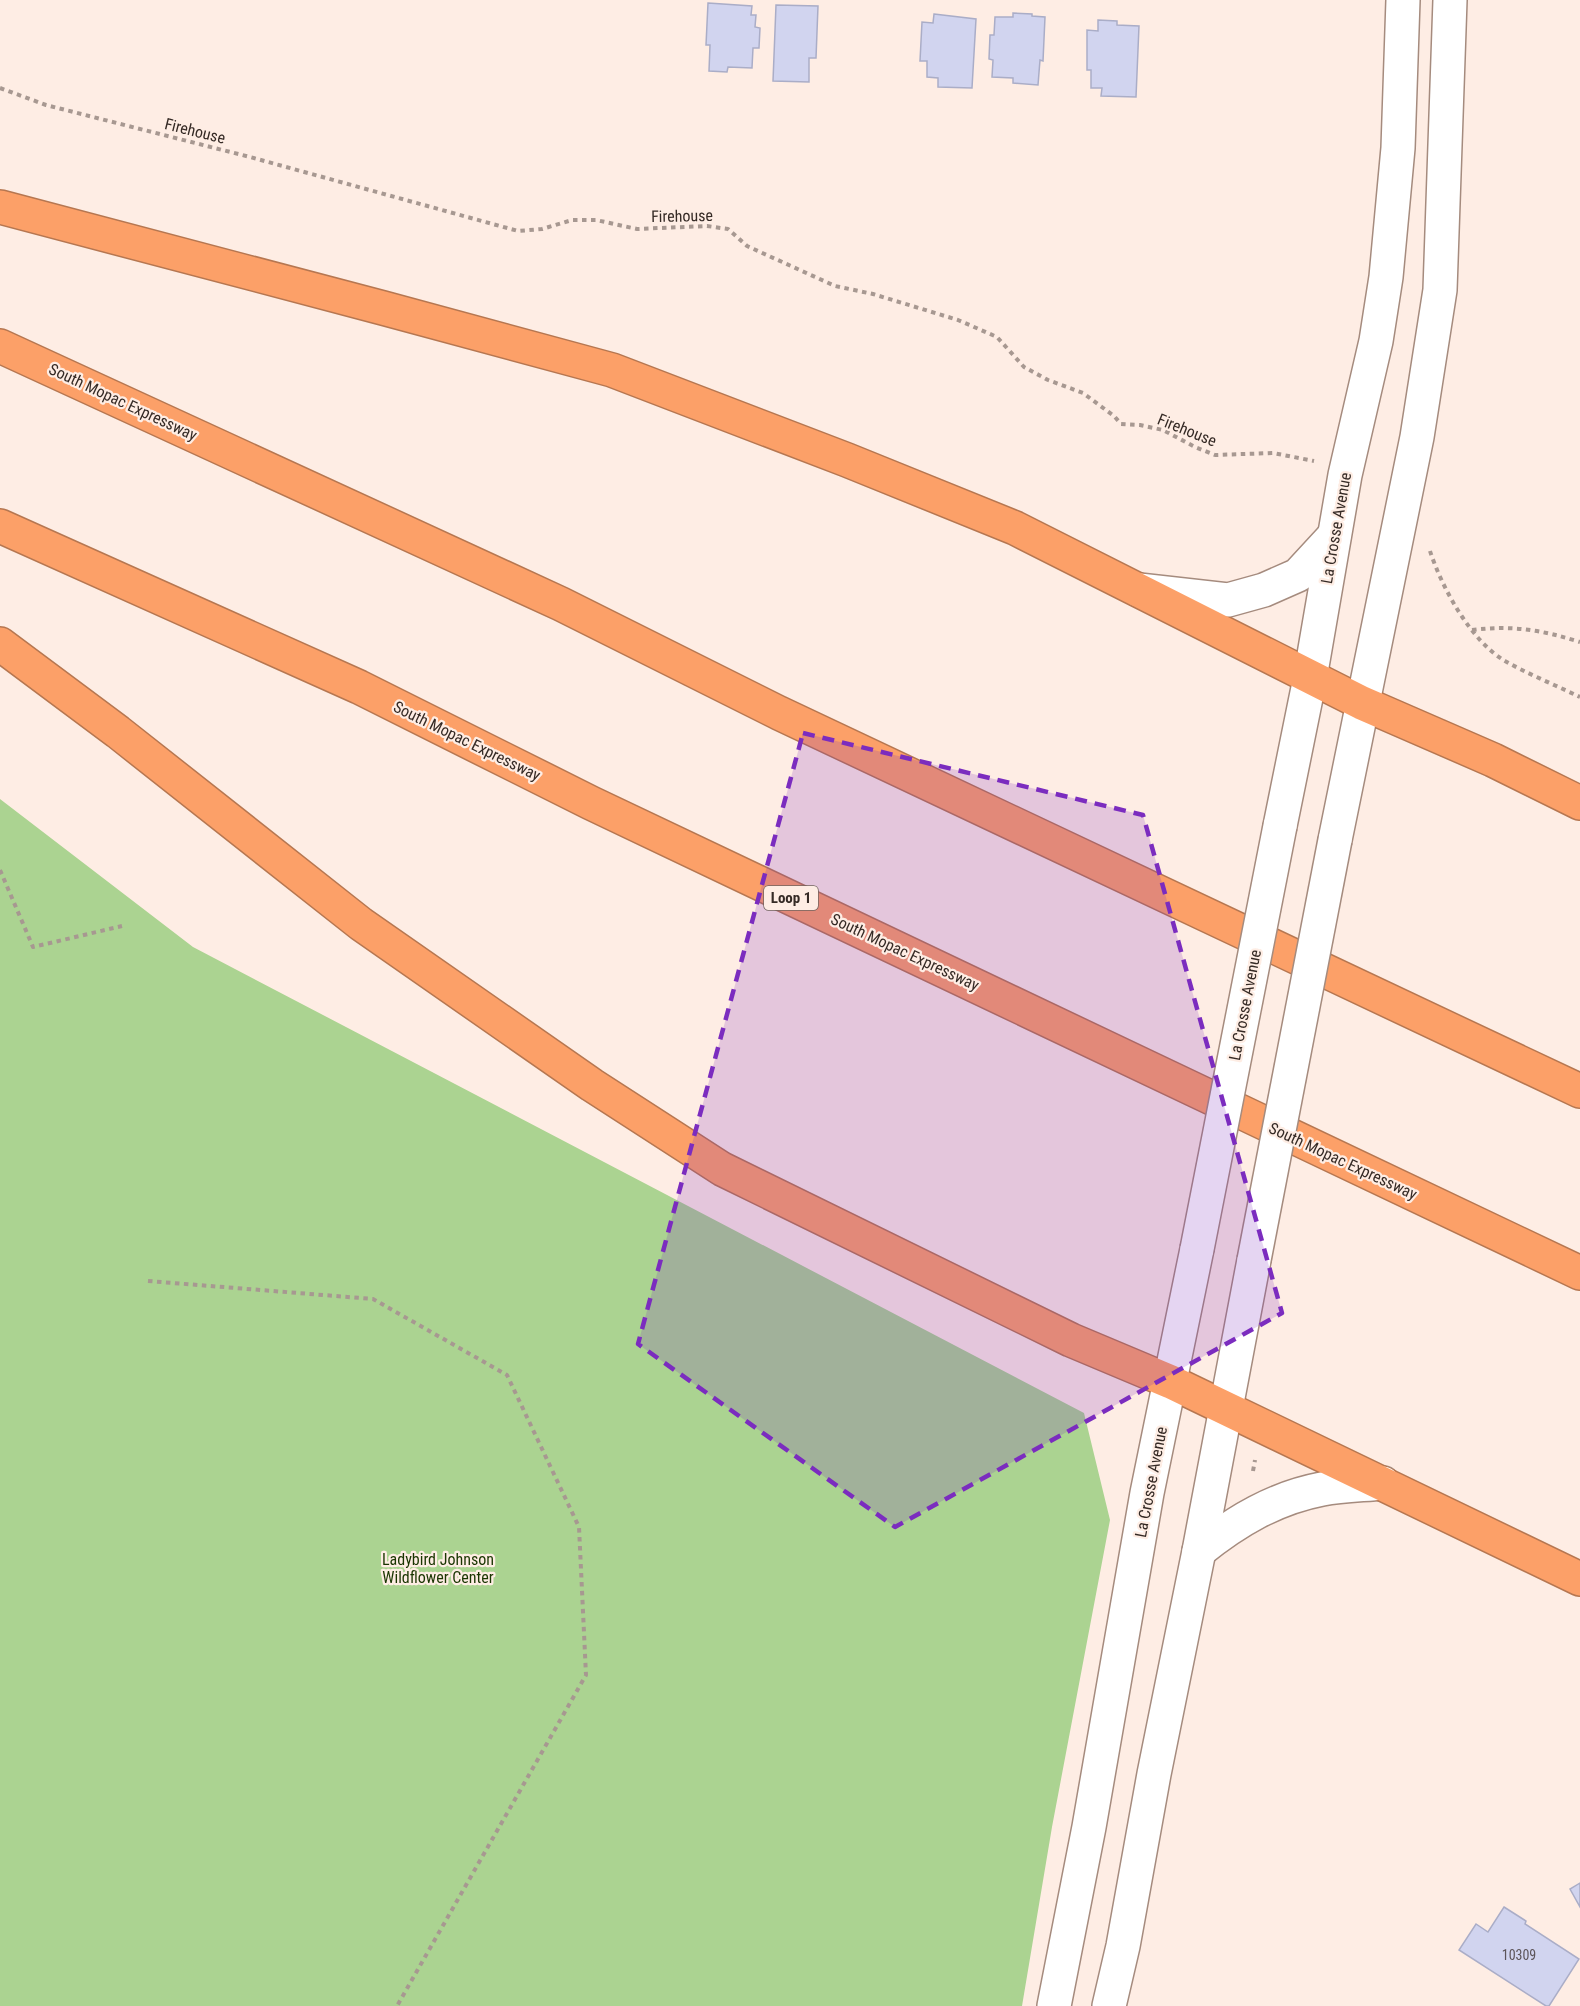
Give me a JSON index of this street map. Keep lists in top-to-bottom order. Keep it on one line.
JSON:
{"streets":{"highway":["South Mopac Expressway","Loop 1"],"street":["La Crosse Avenue"],"path":["Firehouse"]},"parks":["Ladybird Johnson Wildflower Center"],"house_numbers":["10309"]}
